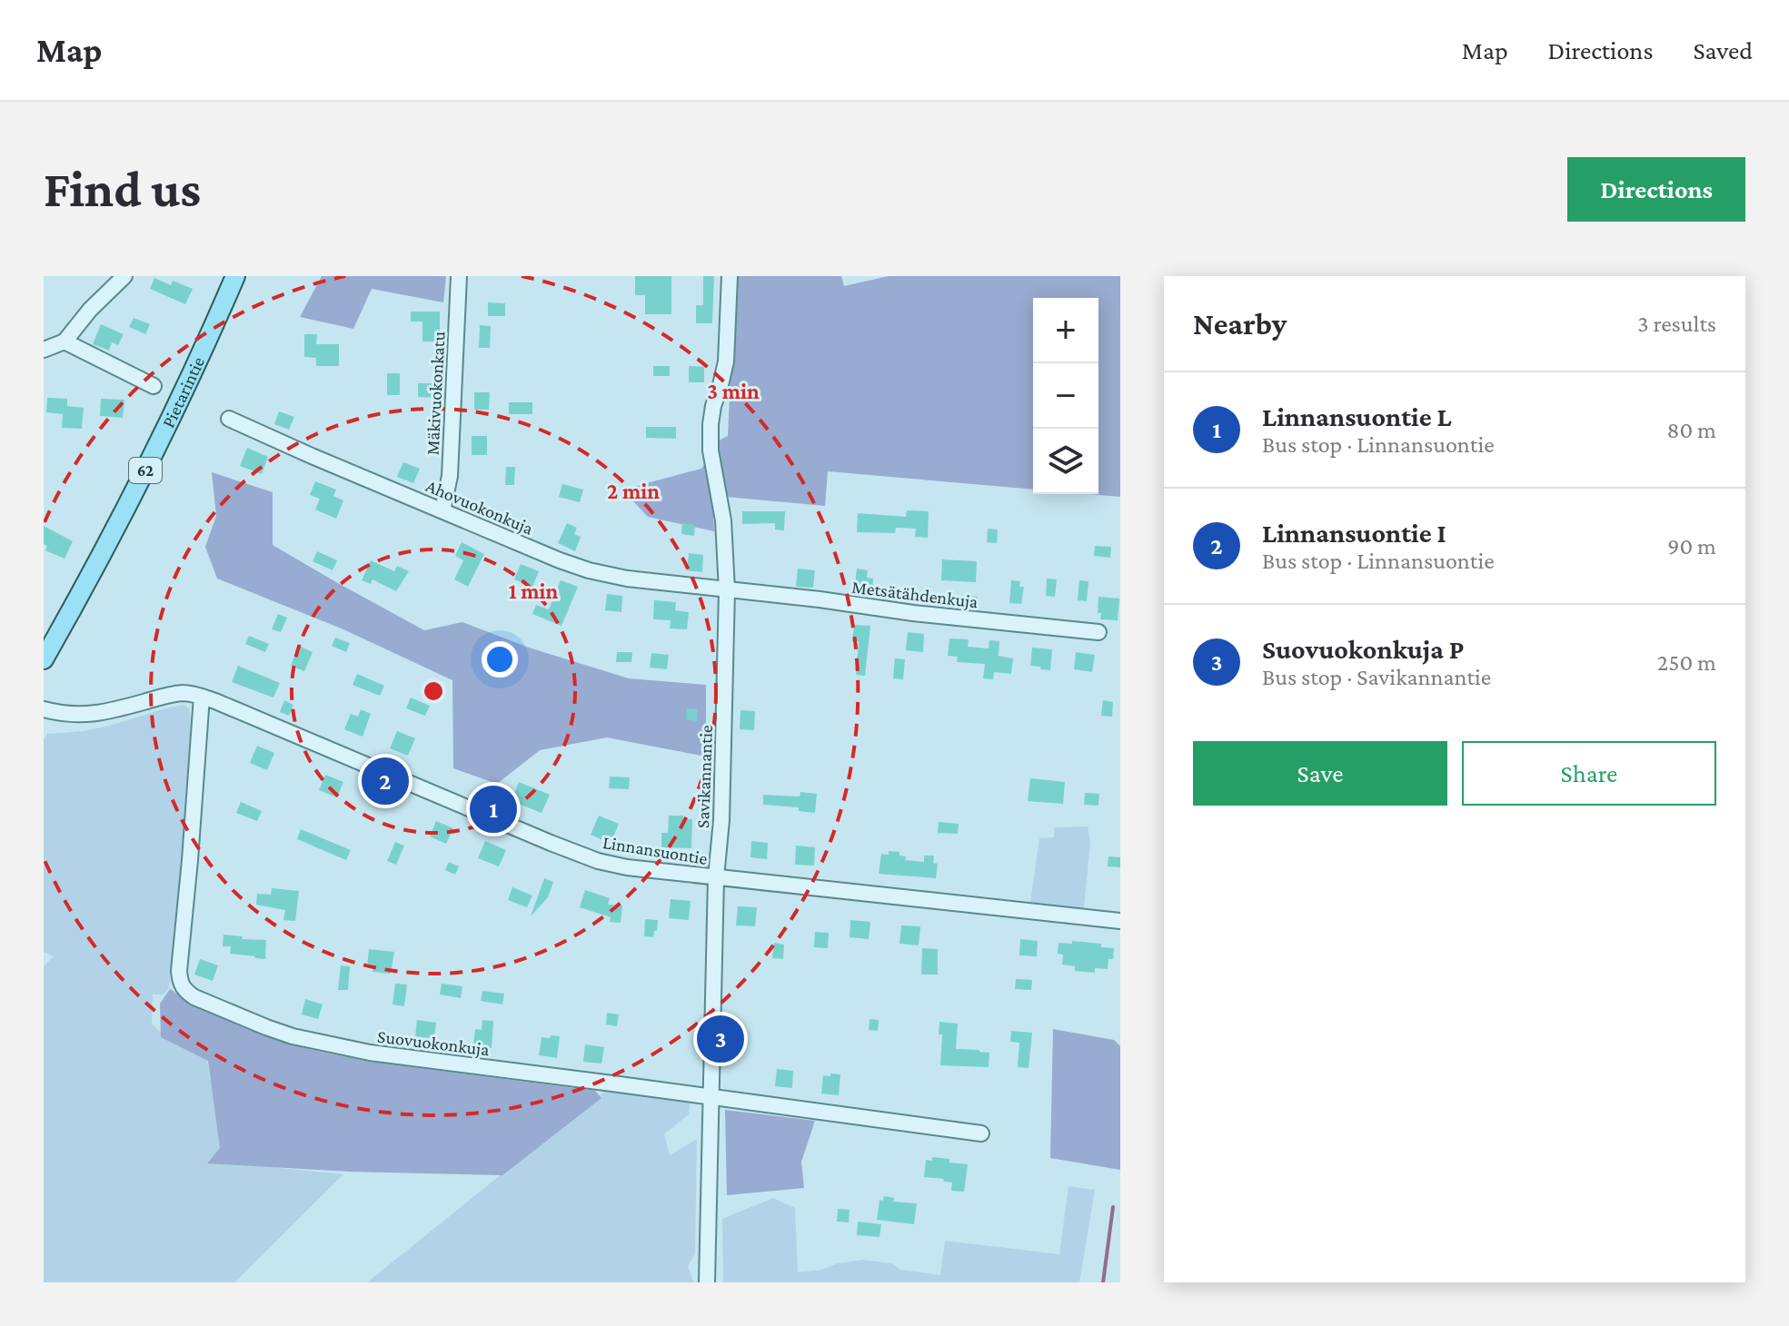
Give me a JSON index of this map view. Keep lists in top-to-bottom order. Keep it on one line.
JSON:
{"streets":{"main road":["Pietarintie","62"],"street":["Mäkivuokonkatu","Ahovuokonkuja","Metsätähdenkuja","Savikannantie","Linnansuontie","Suovuokonkuja"]},"crossings":[["Mäkivuokonkatu","Ahovuokonkuja"],["Ahovuokonkuja","Metsätähdenkuja"],["Ahovuokonkuja","Savikannantie"],["Metsätähdenkuja","Savikannantie"],["Savikannantie","Linnansuontie"],["Savikannantie","Suovuokonkuja"],["Linnansuontie","Suovuokonkuja"]],"page":{"header":"Map","nav":["Map","Directions","Saved"],"buttons":["Directions",["Save","Share"]],"title":"Find us","heading":["Nearby","3 results"],"map_buttons":["+","−"],"list":[{"mark":"1","name":"Linnansuontie L","note":"Bus stop · Linnansuontie","value":"80 m"},{"mark":"2","name":"Linnansuontie I","note":"Bus stop · Linnansuontie","value":"90 m"},{"mark":"3","name":"Suovuokonkuja P","note":"Bus stop · Savikannantie","value":"250 m"}],"pins":["2","1","3"]},"rings":["3 min","2 min","1 min"]}
